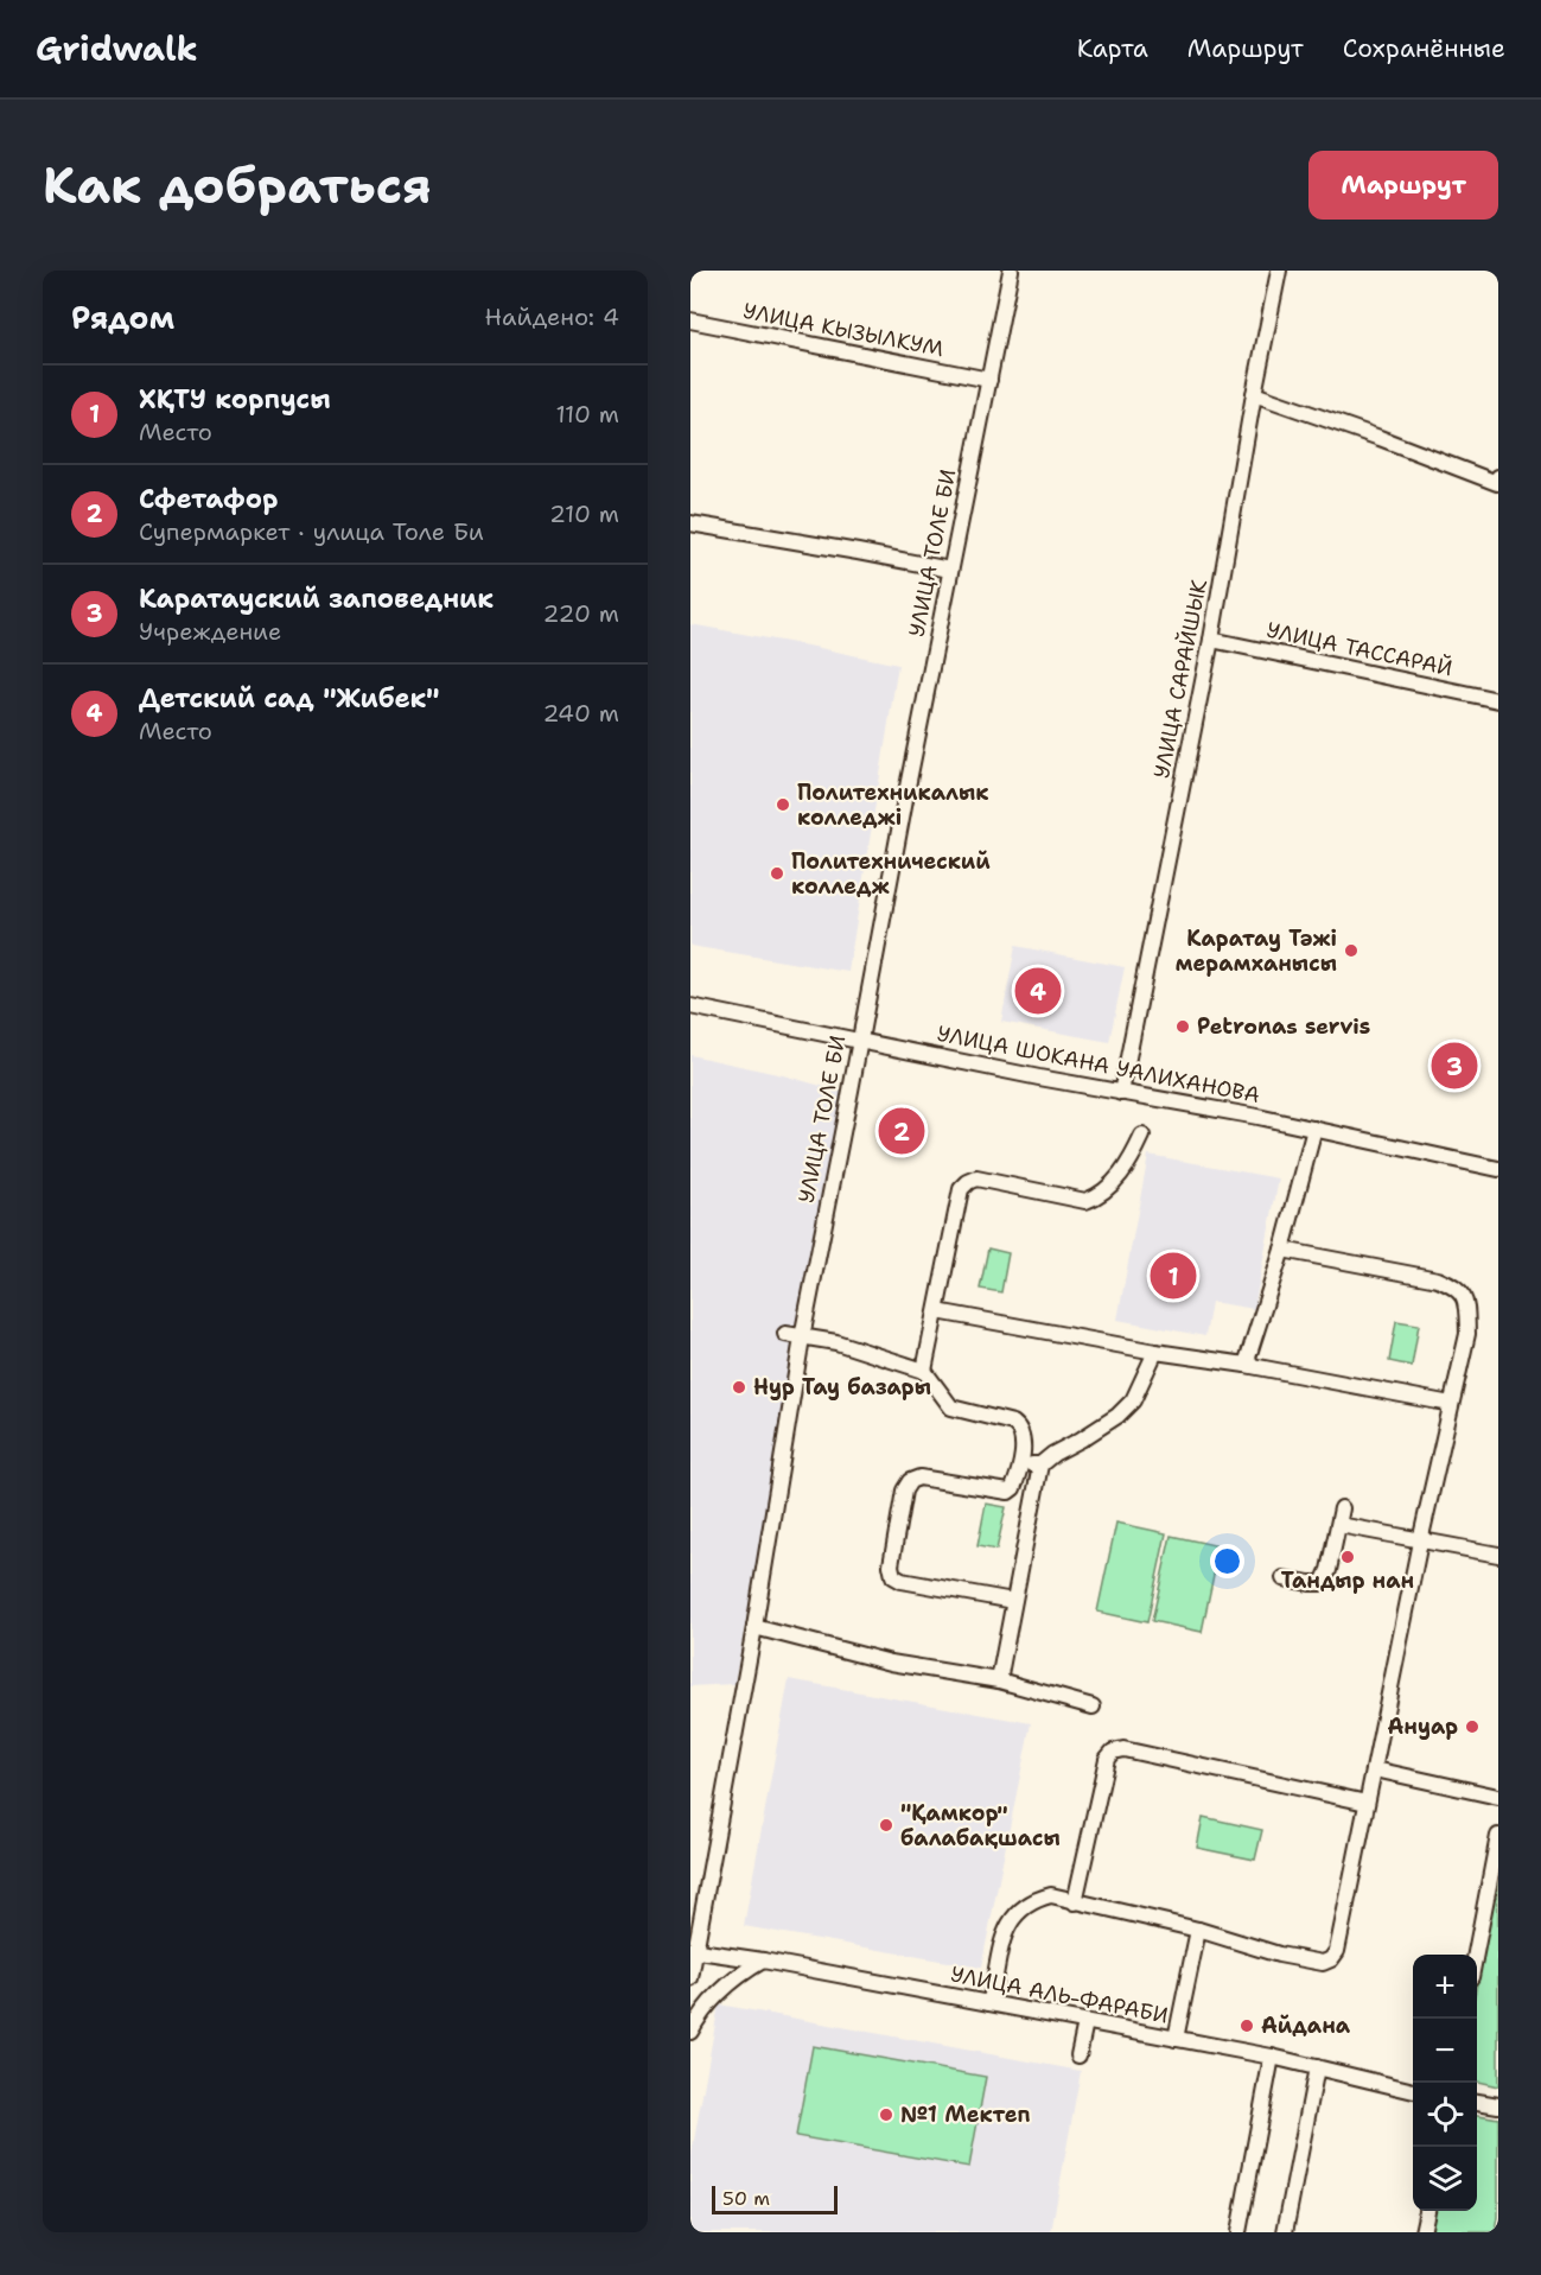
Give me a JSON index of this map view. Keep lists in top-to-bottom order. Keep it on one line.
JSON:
{"streets":{"street":["УЛИЦА КЫЗЫЛКУМ","УЛИЦА ТОЛЕ БИ","УЛИЦА ТАССАРАЙ","УЛИЦА САРАЙШЫК","УЛИЦА ШОКАНА УАЛИХАНОВА","УЛИЦА АЛЬ-ФАРАБИ"]},"crossings":[["УЛИЦА КЫЗЫЛКУМ","УЛИЦА ТОЛЕ БИ"],["УЛИЦА ТОЛЕ БИ","УЛИЦА ШОКАНА УАЛИХАНОВА"],["УЛИЦА ТОЛЕ БИ","УЛИЦА АЛЬ-ФАРАБИ"],["УЛИЦА ТАССАРАЙ","УЛИЦА САРАЙШЫК"],["УЛИЦА САРАЙШЫК","УЛИЦА ШОКАНА УАЛИХАНОВА"]],"places":["Политехникалык колледжі","Политехнический колледж","Каратау Тәжі мерамханысы","Petronas servis","Нур Тау базары","Тандыр нан","Ануар","\"Қамкор\" балабақшасы","Айдана","№1 Мектеп"],"scale_bar":"50 m","page":{"header":"Gridwalk","nav":["Карта","Маршрут","Сохранённые"],"buttons":"Маршрут","title":"Как добраться","heading":["Рядом","Найдено: 4"],"list":[{"mark":"1","name":"ХҚТУ корпусы","note":"Место","value":"110 m"},{"mark":"2","name":"Сфетафор","note":"Супермаркет · улица Толе Би","value":"210 m"},{"mark":"3","name":"Каратауский заповедник","note":"Учреждение","value":"220 m"},{"mark":"4","name":"Детский сад \"Жибек\"","note":"Место","value":"240 m"}],"pins":["4","3","2","1"],"map_buttons":["+","−"],"scale":"50 m"}}
